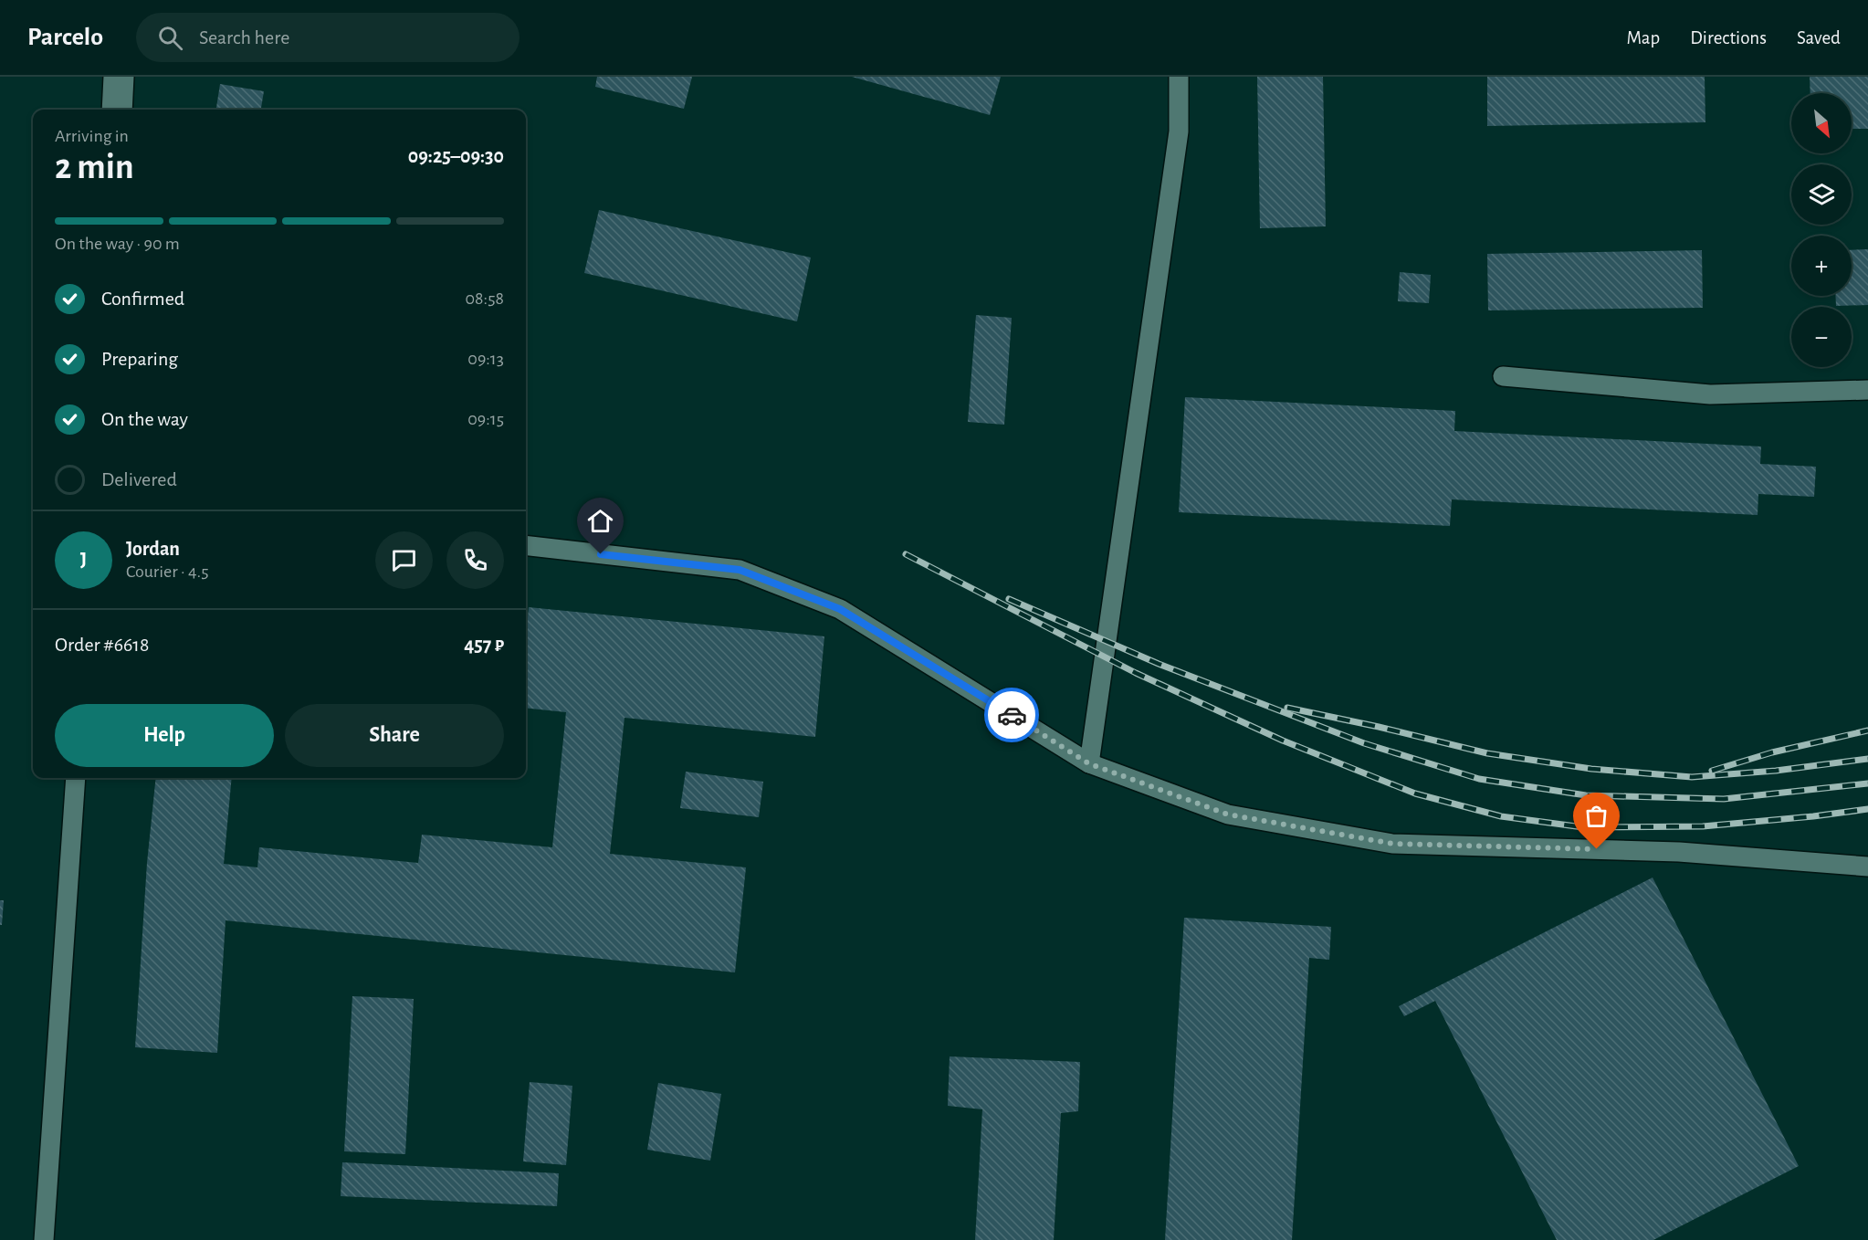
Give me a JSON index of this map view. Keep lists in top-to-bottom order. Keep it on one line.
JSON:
{"north":"bottom right","page":{"header":"Parcelo","search":"Search here","nav":["Map","Directions","Saved"],"map_buttons":["+","−"],"heading":["2 min","Arriving in","09:25–09:30"],"panel":["Jordan","Courier · 4.5","Order #6618","457 ₽"],"bar":"On the way · 90 m","list":[["Confirmed","08:58"],["Preparing","09:13"],["On the way","09:15"],"Delivered"],"round":"J","buttons":["Help","Share"]}}
